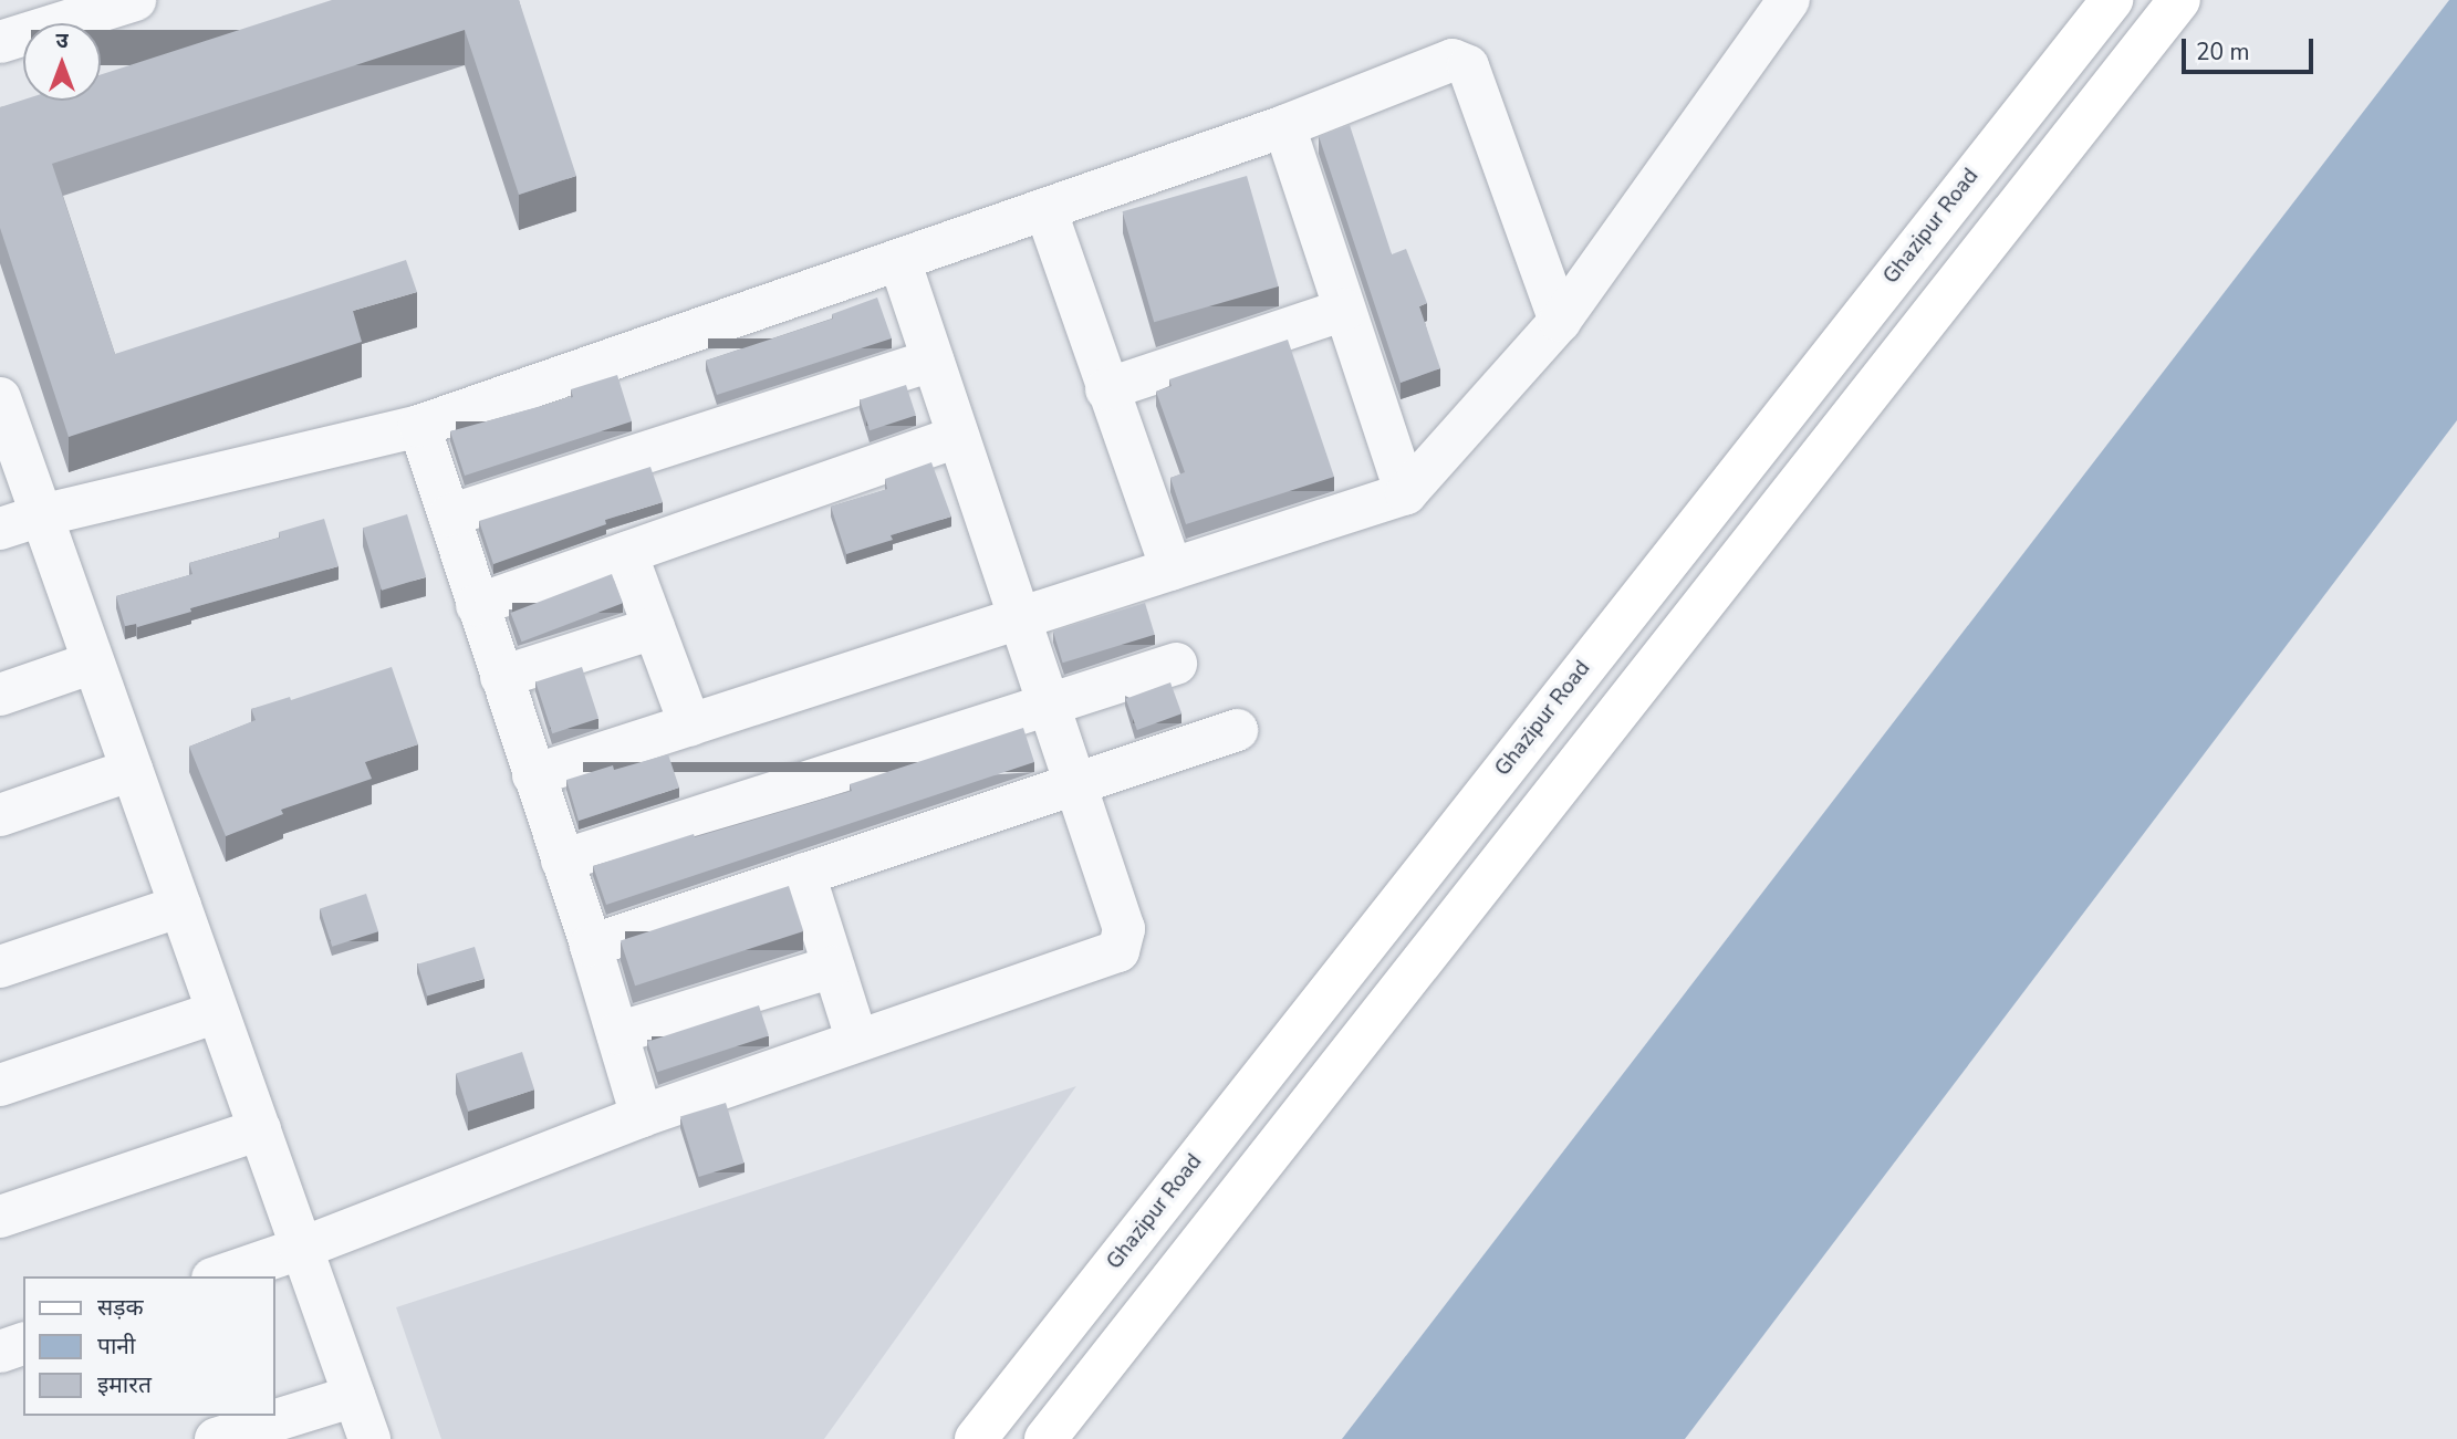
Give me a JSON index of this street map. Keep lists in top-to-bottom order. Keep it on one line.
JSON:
{"streets":{"main road":["Ghazipur Road"]},"legend":["सड़क","पानी","इमारत"],"scale_bar":"20 m","north":"top"}
